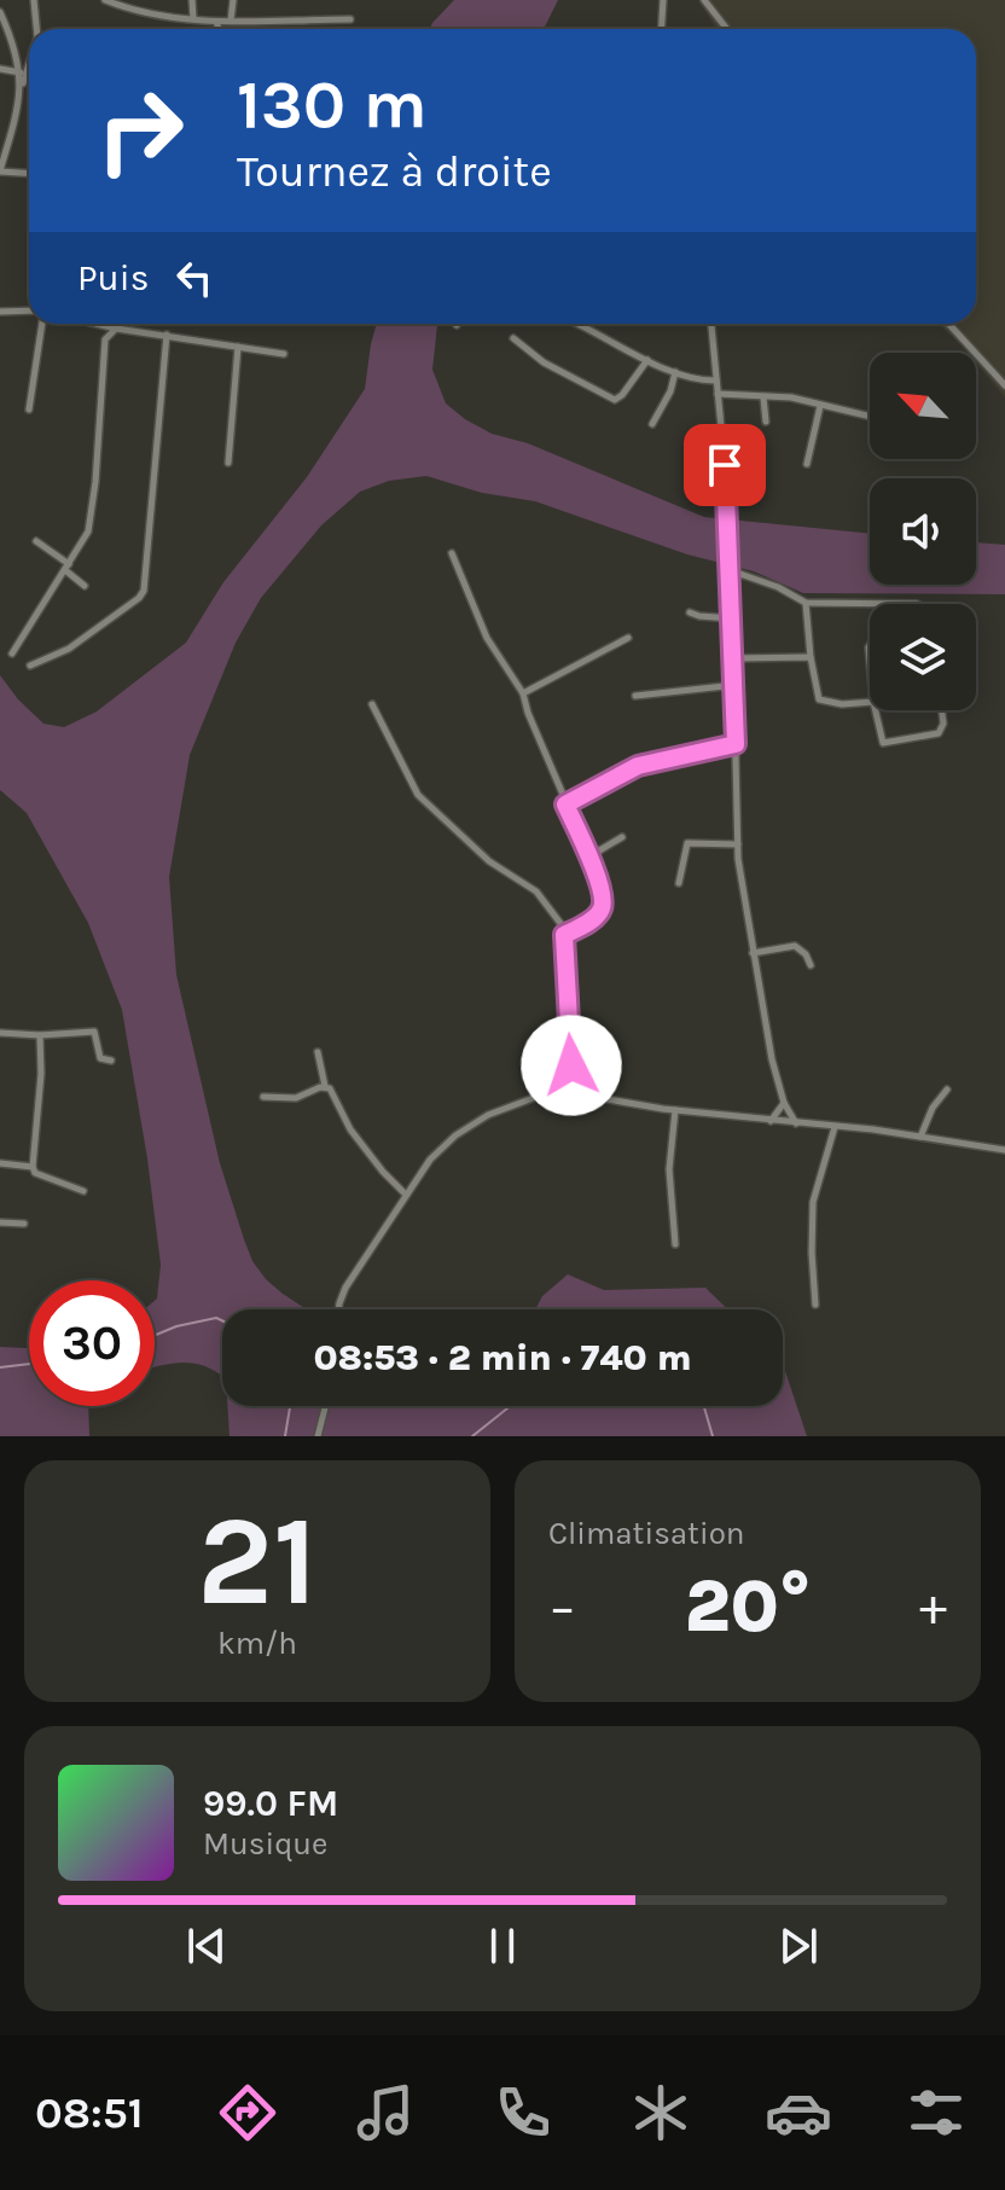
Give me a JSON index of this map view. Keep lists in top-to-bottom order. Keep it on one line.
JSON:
{"north":"top left","page":{"turn":["130 m","Tournez à droite"],"then":"Puis","limit":"30","trip":"08:53 · 2 min · 740 m","tile":[["21","km/h"],"Climatisation"],"heat":["−","20°","+"],"song":["99.0 FM","Musique"],"tabs":"08:51"}}
